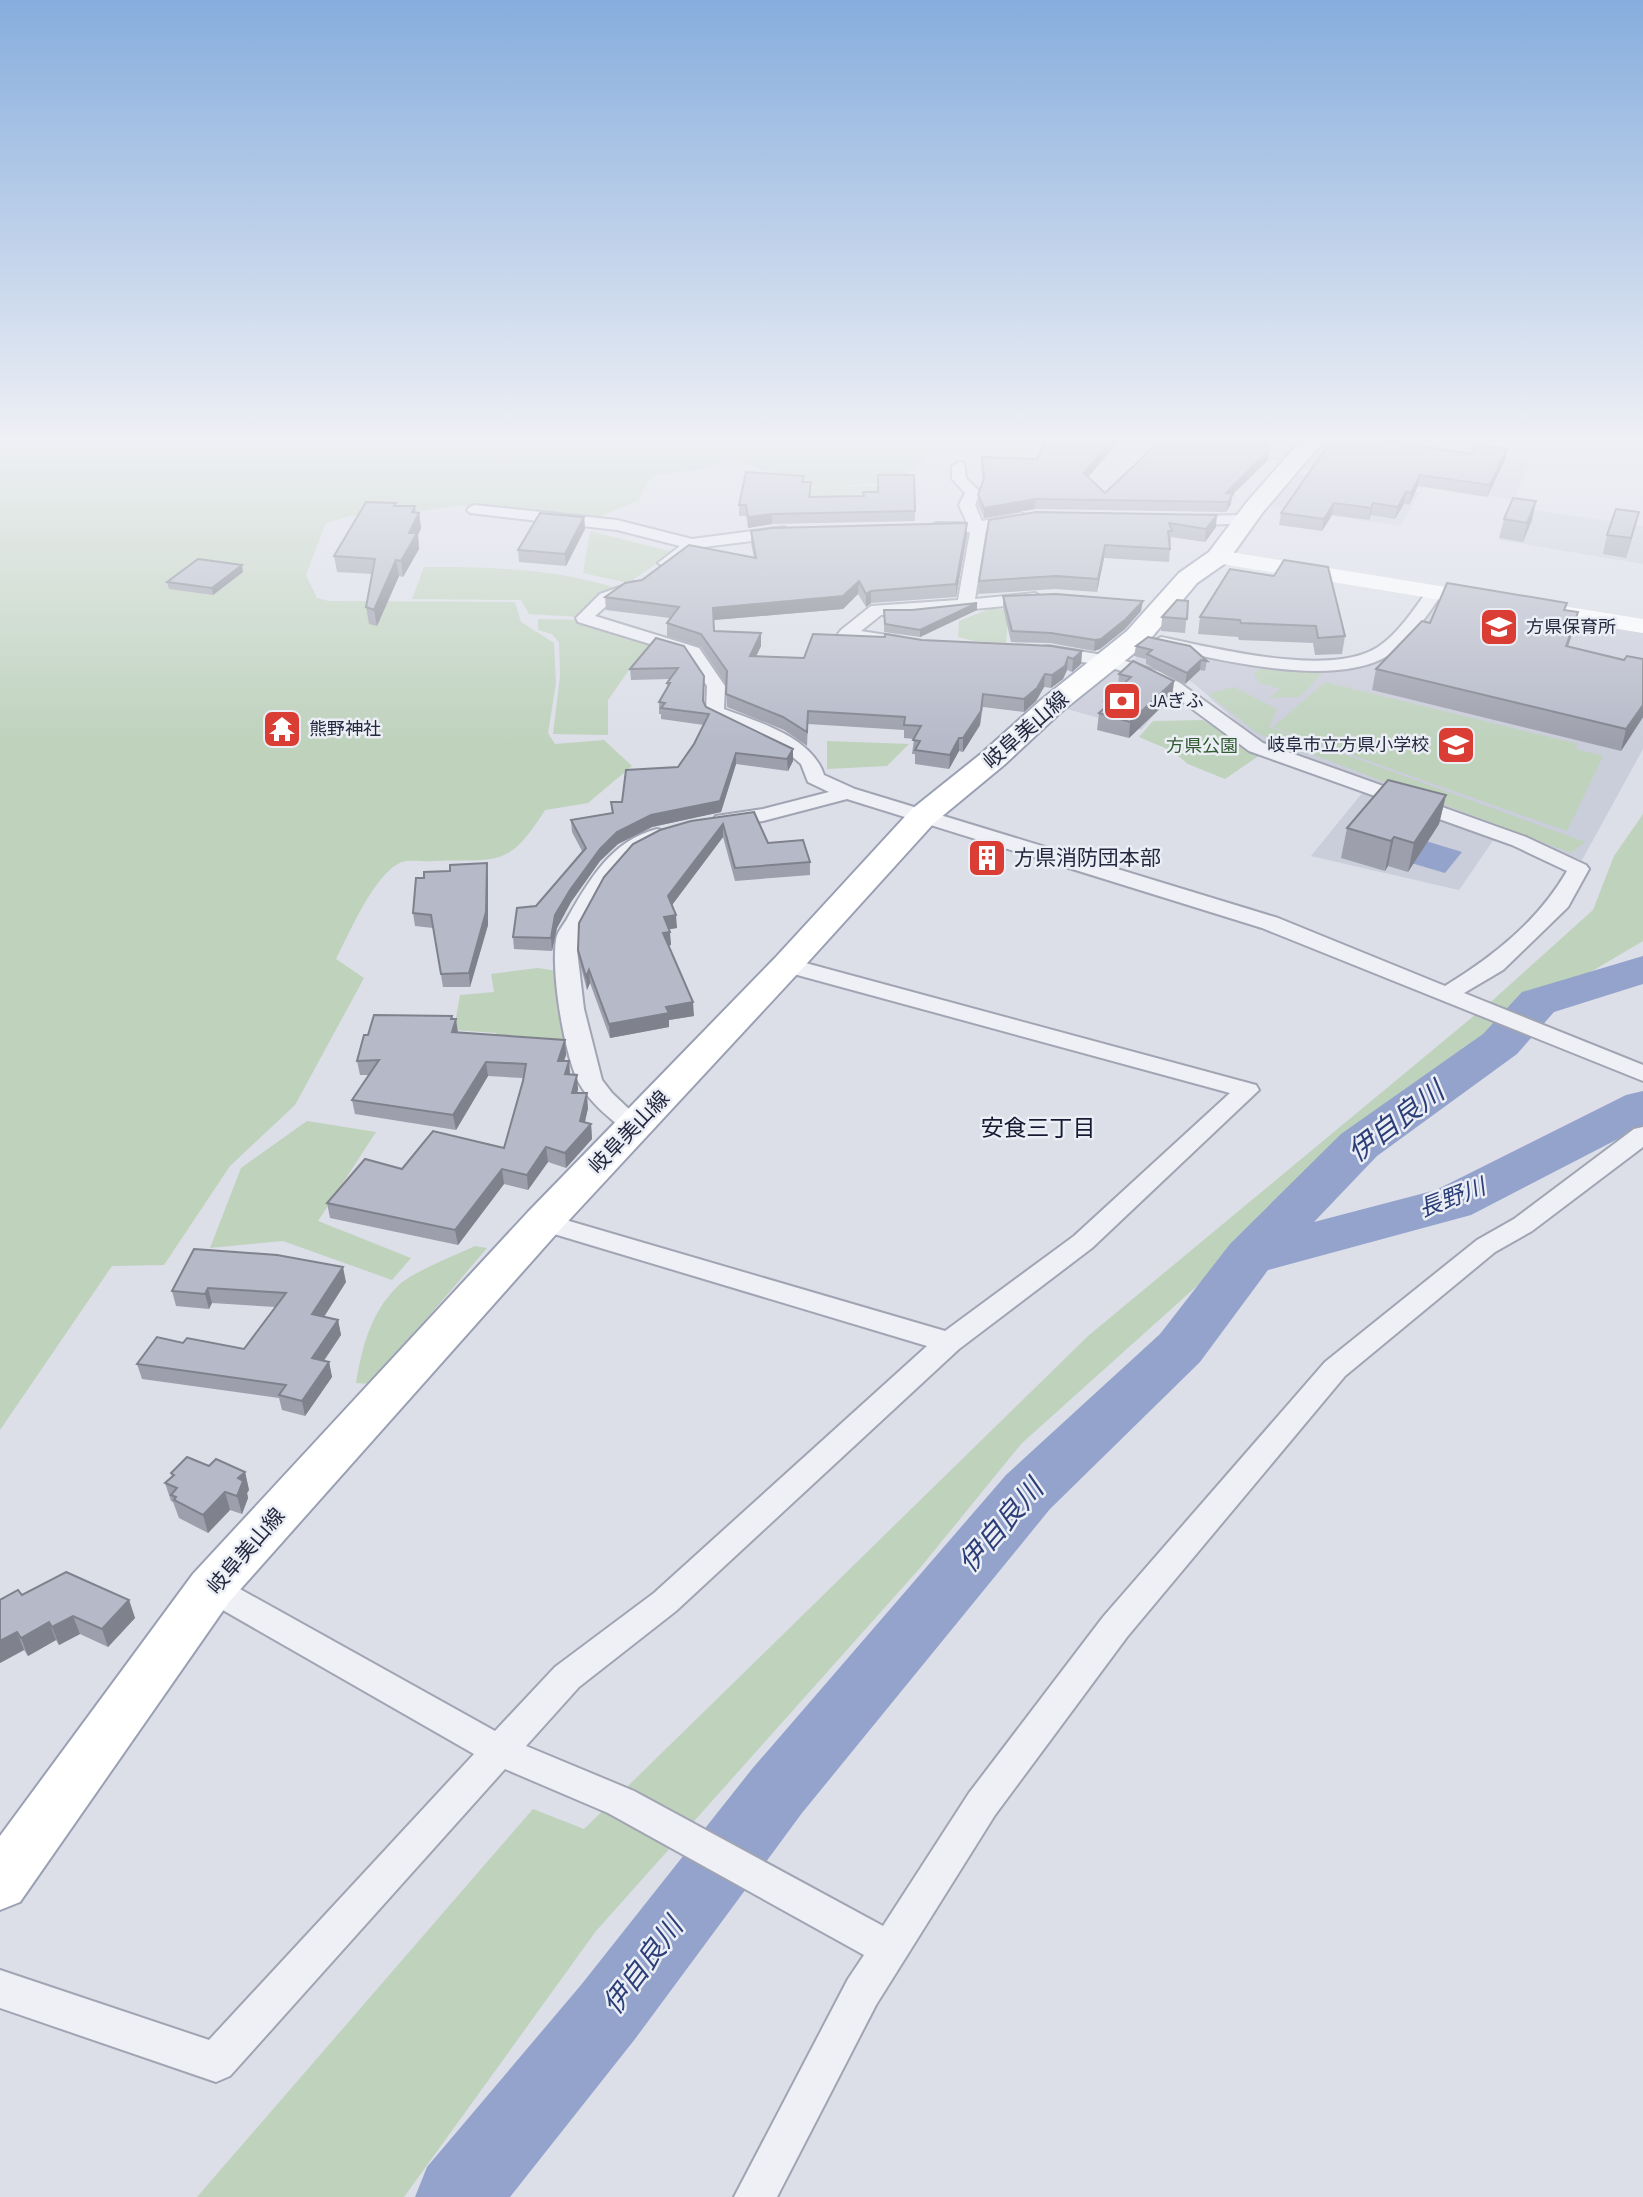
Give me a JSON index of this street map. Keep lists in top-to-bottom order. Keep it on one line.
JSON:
{"streets":{"main road":["岐阜美山線"]},"districts":["安食三丁目"],"water":["伊自良川","長野川"],"parks":["方県公園"],"places":{"school or university":["方県保育所","岐阜市立方県小学校"],"bank":["JAぎふ"],"temple":["熊野神社"],"building":["方県消防団本部"]}}
